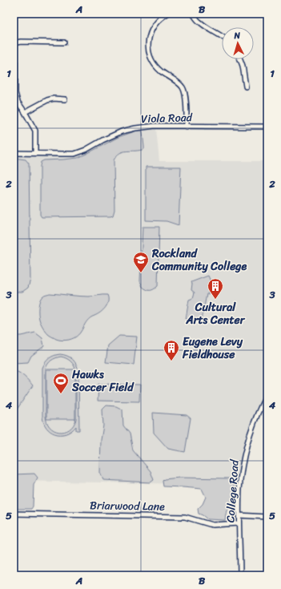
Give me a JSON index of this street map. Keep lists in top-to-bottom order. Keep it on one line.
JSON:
{"streets":{"street":["Viola Road","College Road","Briarwood Lane"]},"crossings":[["College Road","Briarwood Lane"]],"places":{"school or university":["Rockland Community College"],"building":["Cultural Arts Center","Eugene Levy Fieldhouse"],"sports":["Hawks Soccer Field"]},"north":"top","grid":{"columns":["A","B"],"rows":["1","2","3","4","5"]}}
